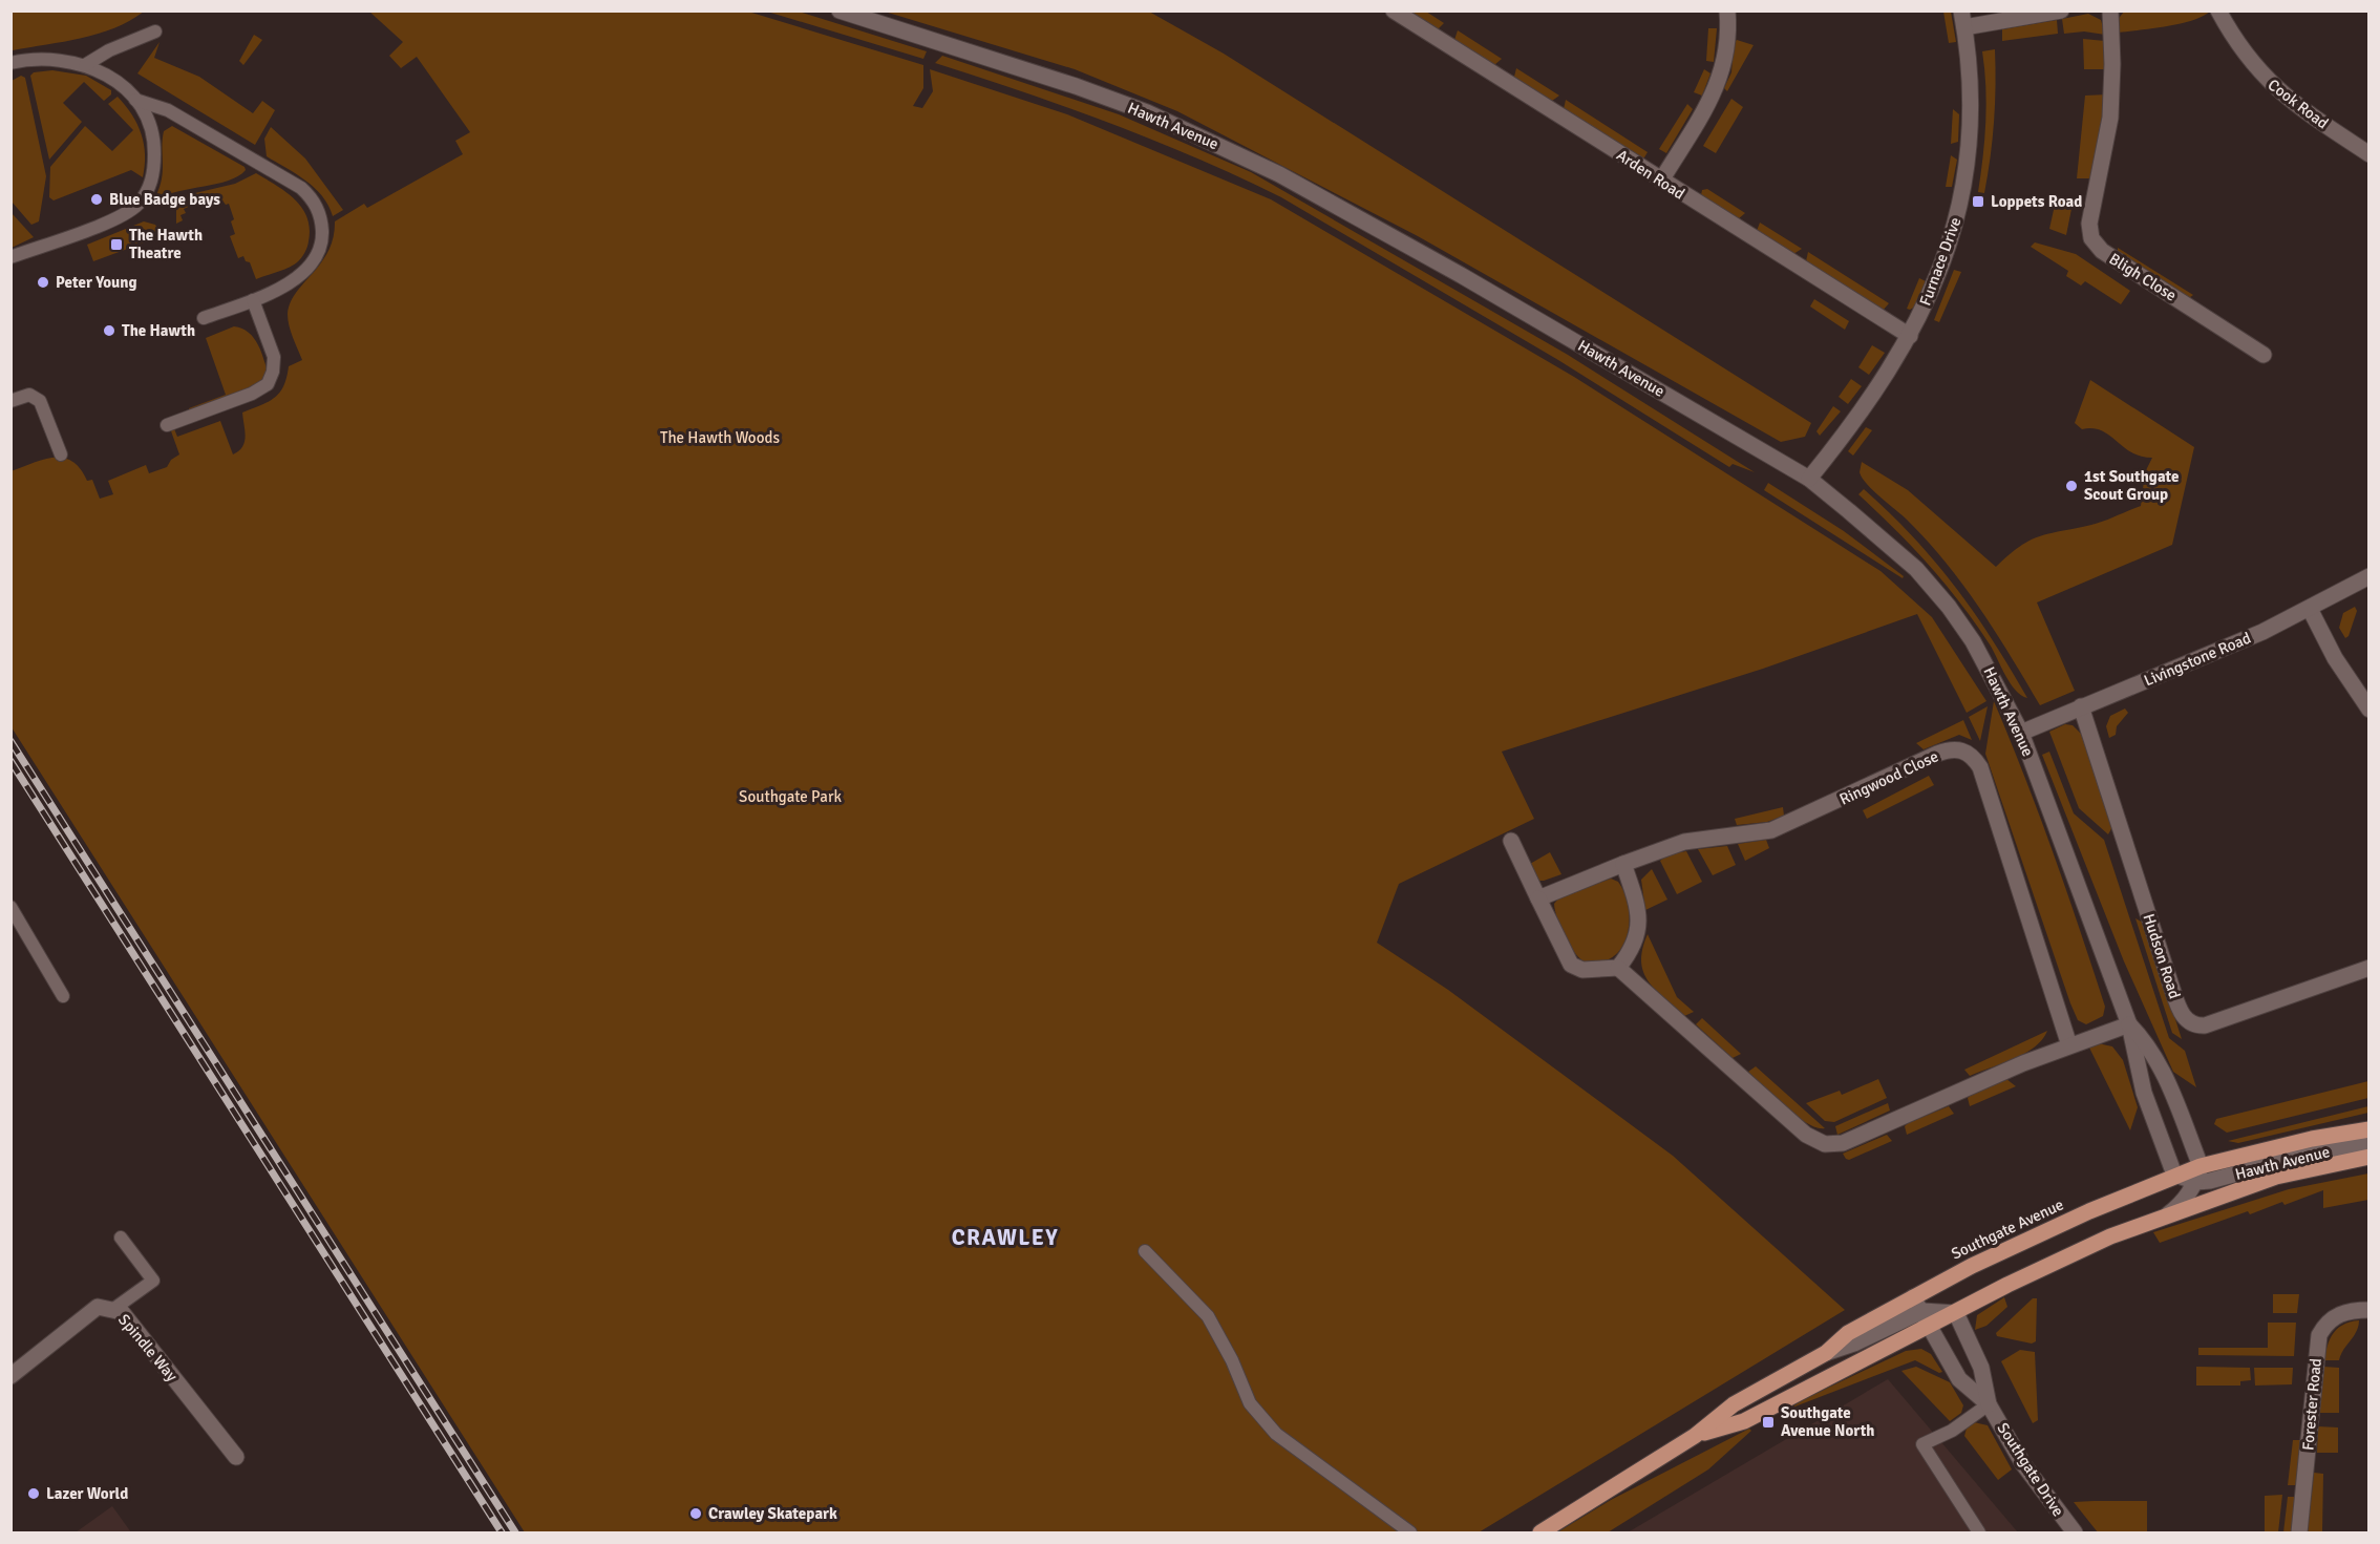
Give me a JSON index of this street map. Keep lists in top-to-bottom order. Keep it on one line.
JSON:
{"streets":{"main road":["Southgate Avenue"],"street":["Cook Road","Hawth Avenue","Arden Road","Furnace Drive","Bligh Close","Livingstone Road","Ringwood Close","Hudson Road","Spindle Way","Forester Road","Southgate Drive"]},"crossings":[["Hawth Avenue","Furnace Drive"],["Hawth Avenue","Livingstone Road"],["Hawth Avenue","Southgate Avenue"],["Arden Road","Furnace Drive"],["Livingstone Road","Hudson Road"],["Southgate Avenue","Southgate Drive"]],"districts":["CRAWLEY"],"parks":["The Hawth Woods","Southgate Park"],"places":{"other":["Blue Badge bays","Peter Young","The Hawth","1st Southgate Scout Group","Lazer World","Crawley Skatepark"],"transit":["Loppets Road","The Hawth Theatre","Southgate Avenue North"]}}
